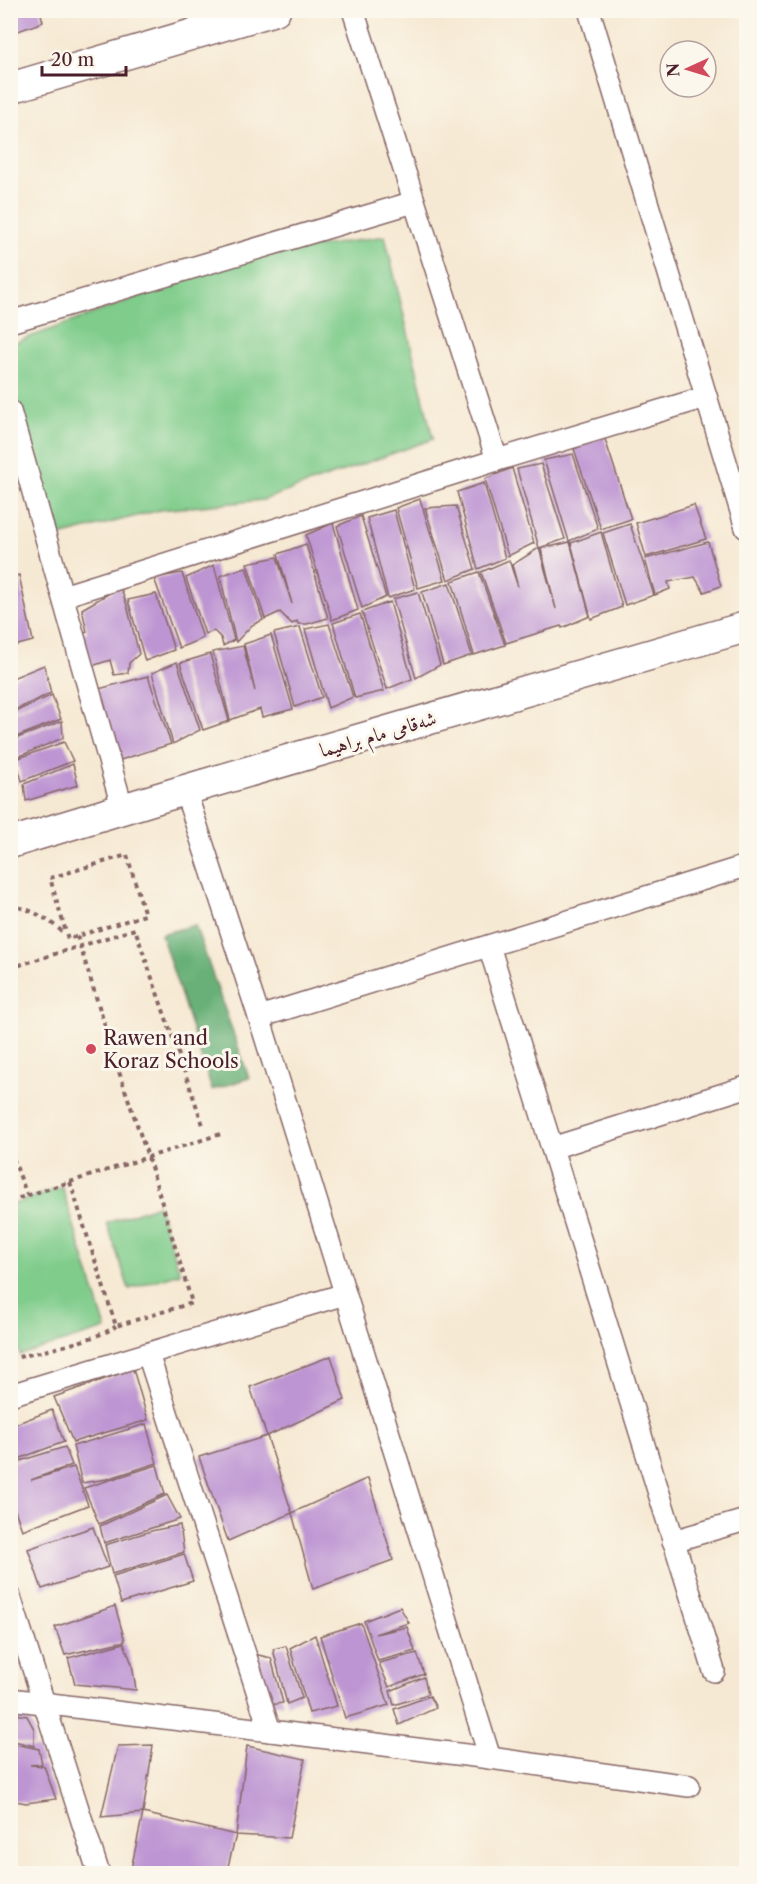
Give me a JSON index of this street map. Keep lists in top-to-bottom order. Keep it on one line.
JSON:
{"streets":{"street":["شەقامی مام براهیما"]},"places":["Rawen and Koraz Schools"],"scale_bar":"20 m","north":"left"}
